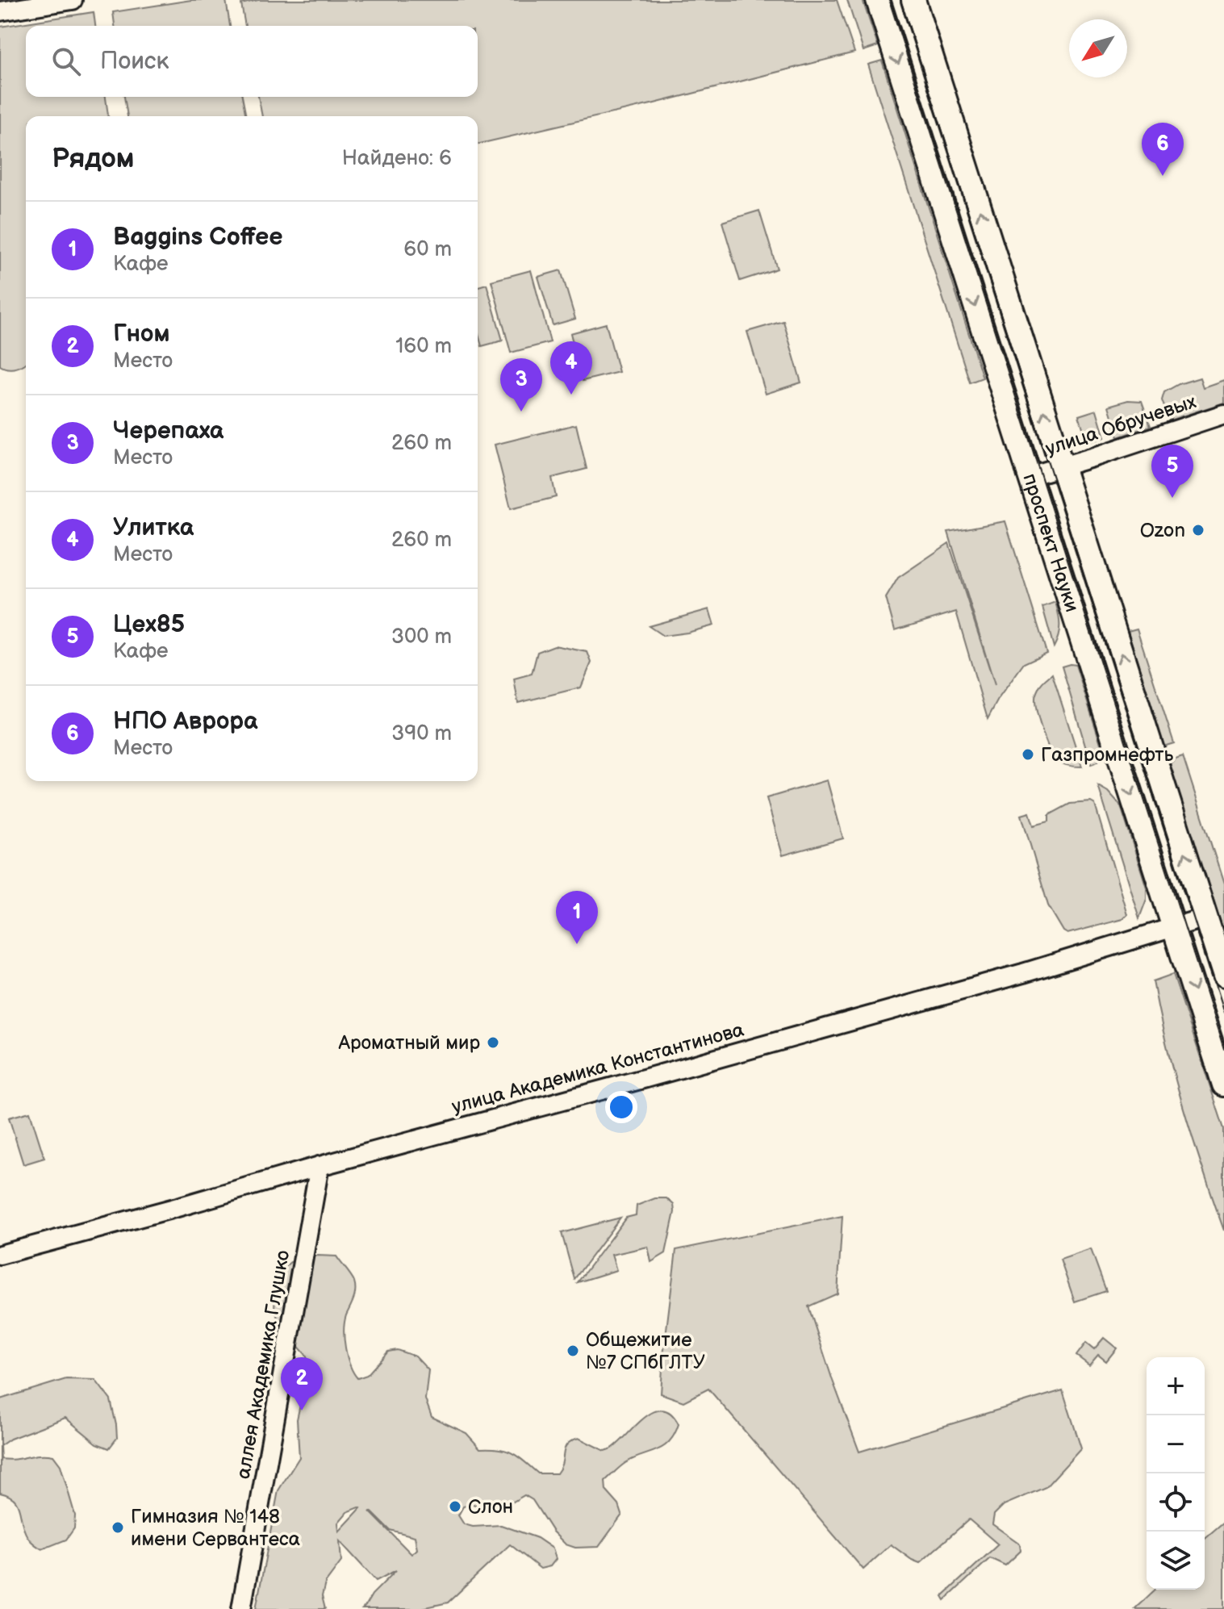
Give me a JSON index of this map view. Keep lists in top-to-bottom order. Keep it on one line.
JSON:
{"streets":{"main road":["проспект Науки"],"street":["улица Обручевых","улица Академика Константинова","аллея Академика Глушко"]},"crossings":[["улица Обручевых","проспект Науки"],["проспект Науки","улица Академика Константинова"],["улица Академика Константинова","аллея Академика Глушко"]],"places":["Ozon","Газпромнефть","Ароматный мир","Общежитие №7 СПбГЛТУ","Слон","Гимназия № 148 имени Сервантеса"],"north":"bottom left","page":{"search":"Поиск","heading":["Рядом","Найдено: 6"],"pins":["6","4","3","5","1","2"],"list":[{"mark":"1","name":"Baggins Coffee","note":"Кафе","value":"60 m"},{"mark":"2","name":"Гном","note":"Место","value":"160 m"},{"mark":"3","name":"Черепаха","note":"Место","value":"260 m"},{"mark":"4","name":"Улитка","note":"Место","value":"260 m"},{"mark":"5","name":"Цех85","note":"Кафе","value":"300 m"},{"mark":"6","name":"НПО Аврора","note":"Место","value":"390 m"}],"map_buttons":["+","−"]}}
